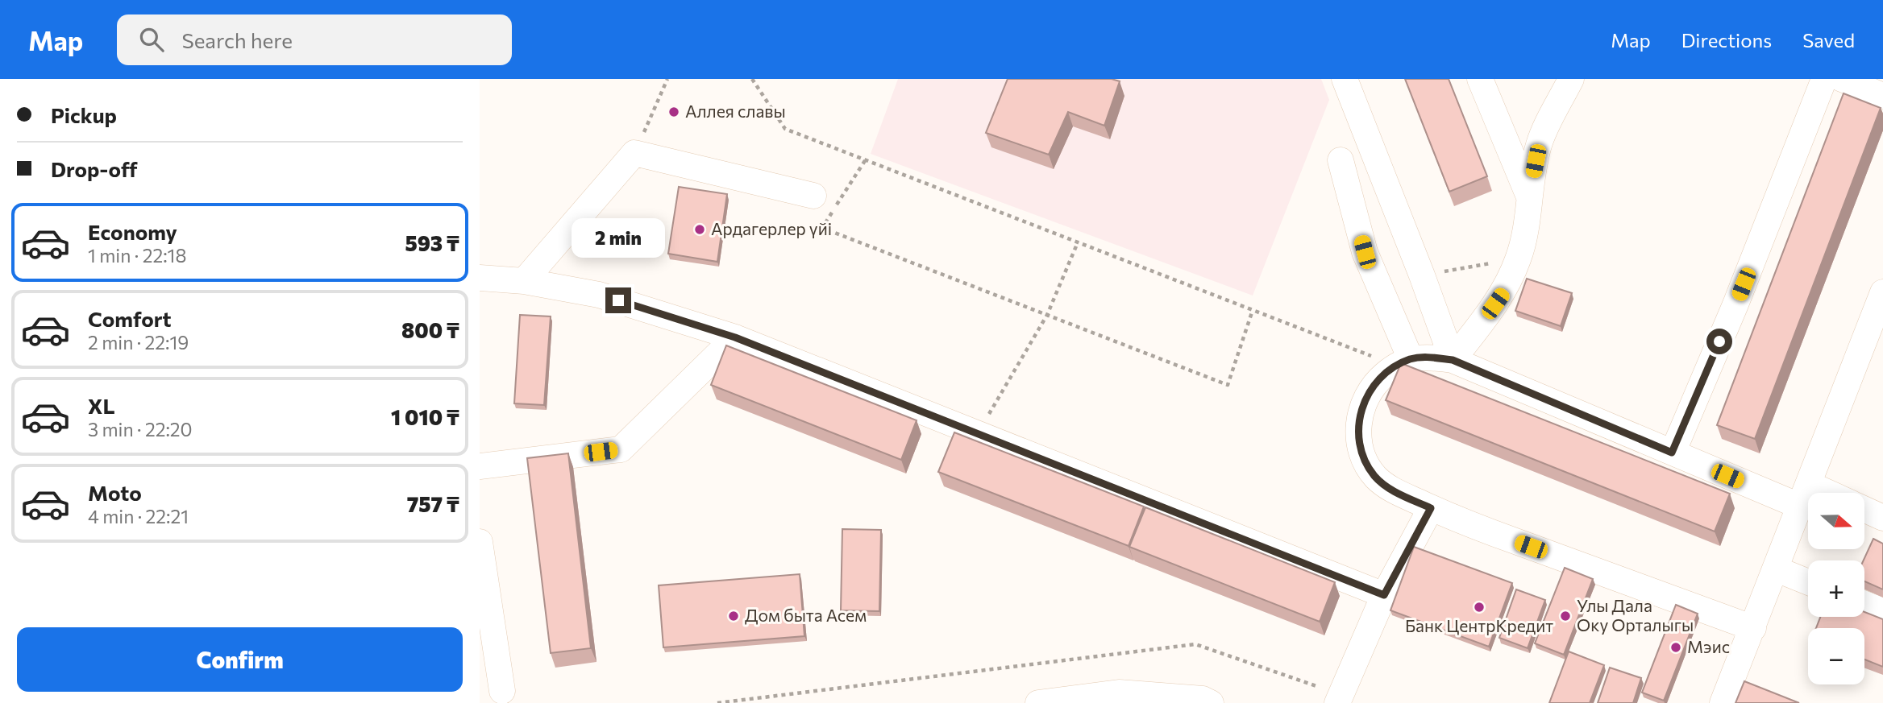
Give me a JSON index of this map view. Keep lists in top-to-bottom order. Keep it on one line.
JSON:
{"places":["Аллея славы","Ардагерлер үйі","Банк ЦентрКредит","Дом быта Асем","Улы Дала Оку Орталыгы","Мэис"],"north":"right","page":{"header":"Map","search":"Search here","nav":["Map","Directions","Saved"],"banner":["Pickup","Drop-off"],"list":[{"name":"Economy","note":"1 min · 22:18","value":"593 ₸"},{"name":"Comfort","note":"2 min · 22:19","value":"800 ₸"},{"name":"XL","note":"3 min · 22:20","value":"1 010 ₸"},{"name":"Moto","note":"4 min · 22:21","value":"757 ₸"}],"bubble":"2 min","map_buttons":["+","−"],"buttons":"Confirm"}}
